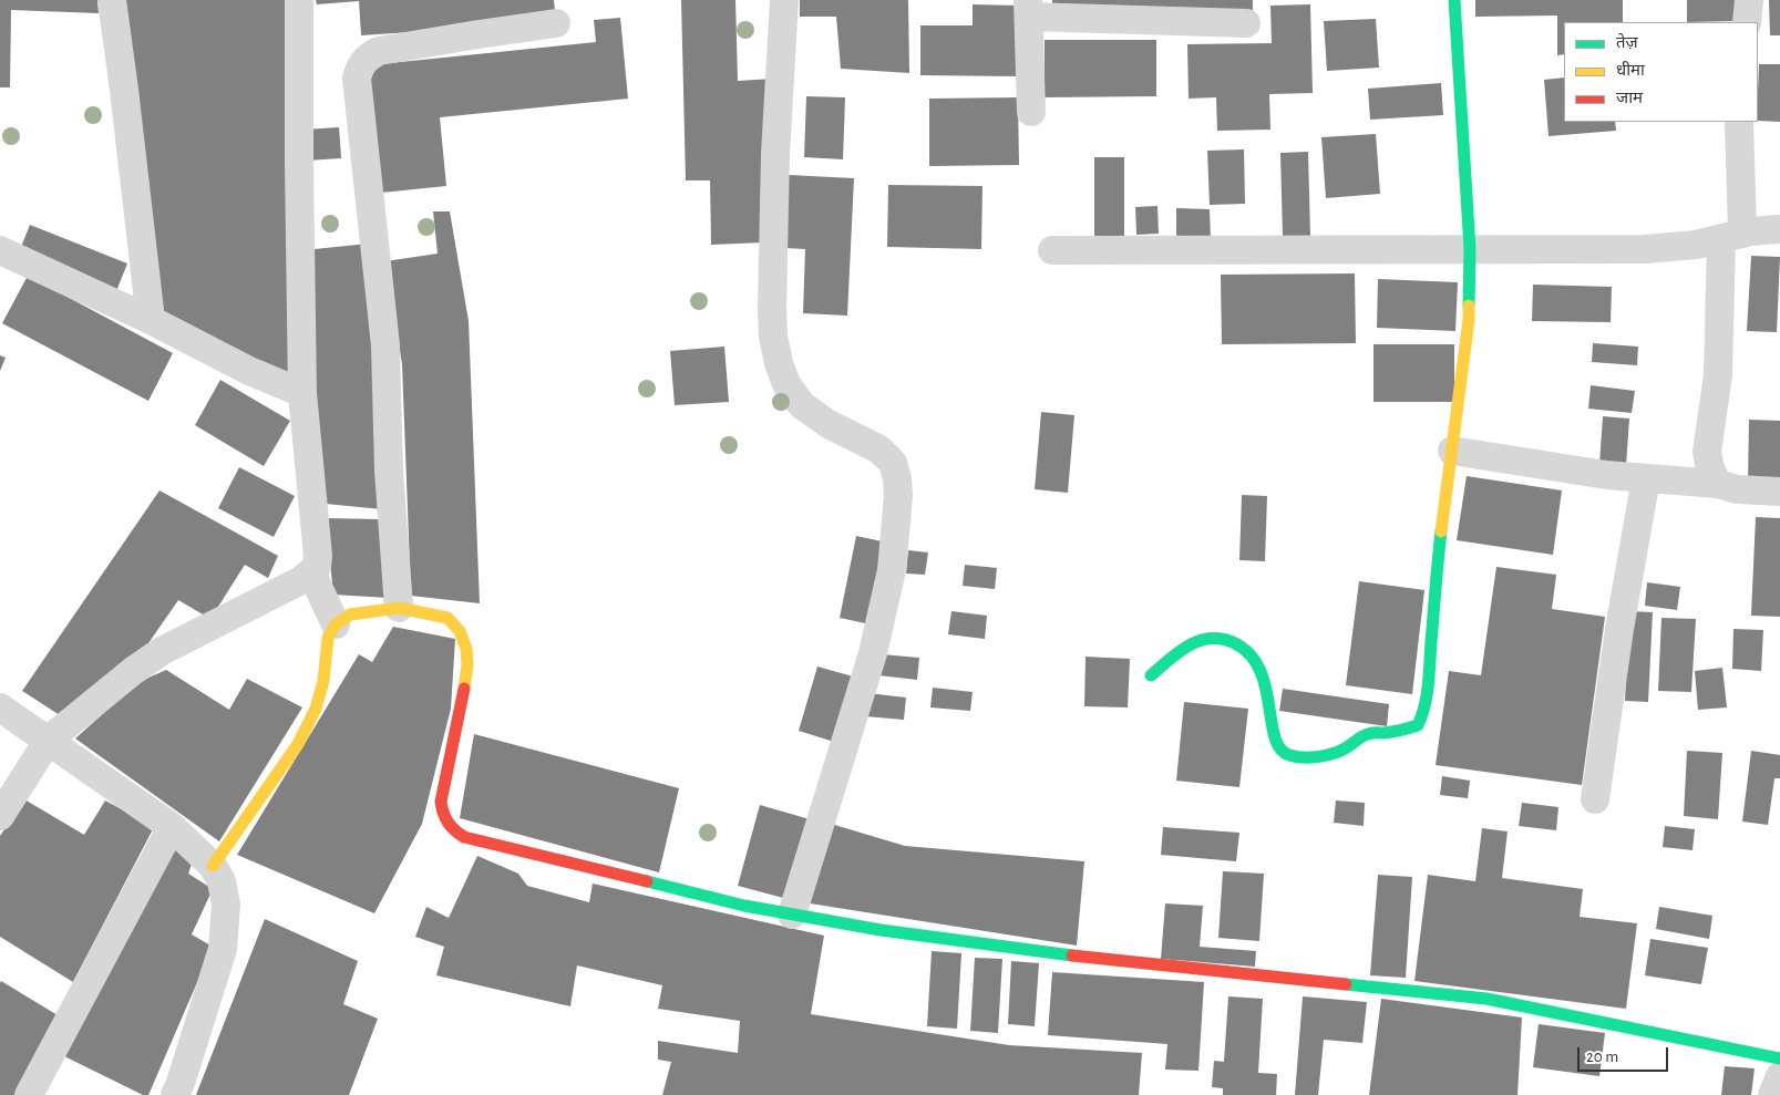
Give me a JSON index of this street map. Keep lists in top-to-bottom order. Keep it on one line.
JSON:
{"legend":["तेज़","धीमा","जाम"],"scale_bar":"20 m"}
